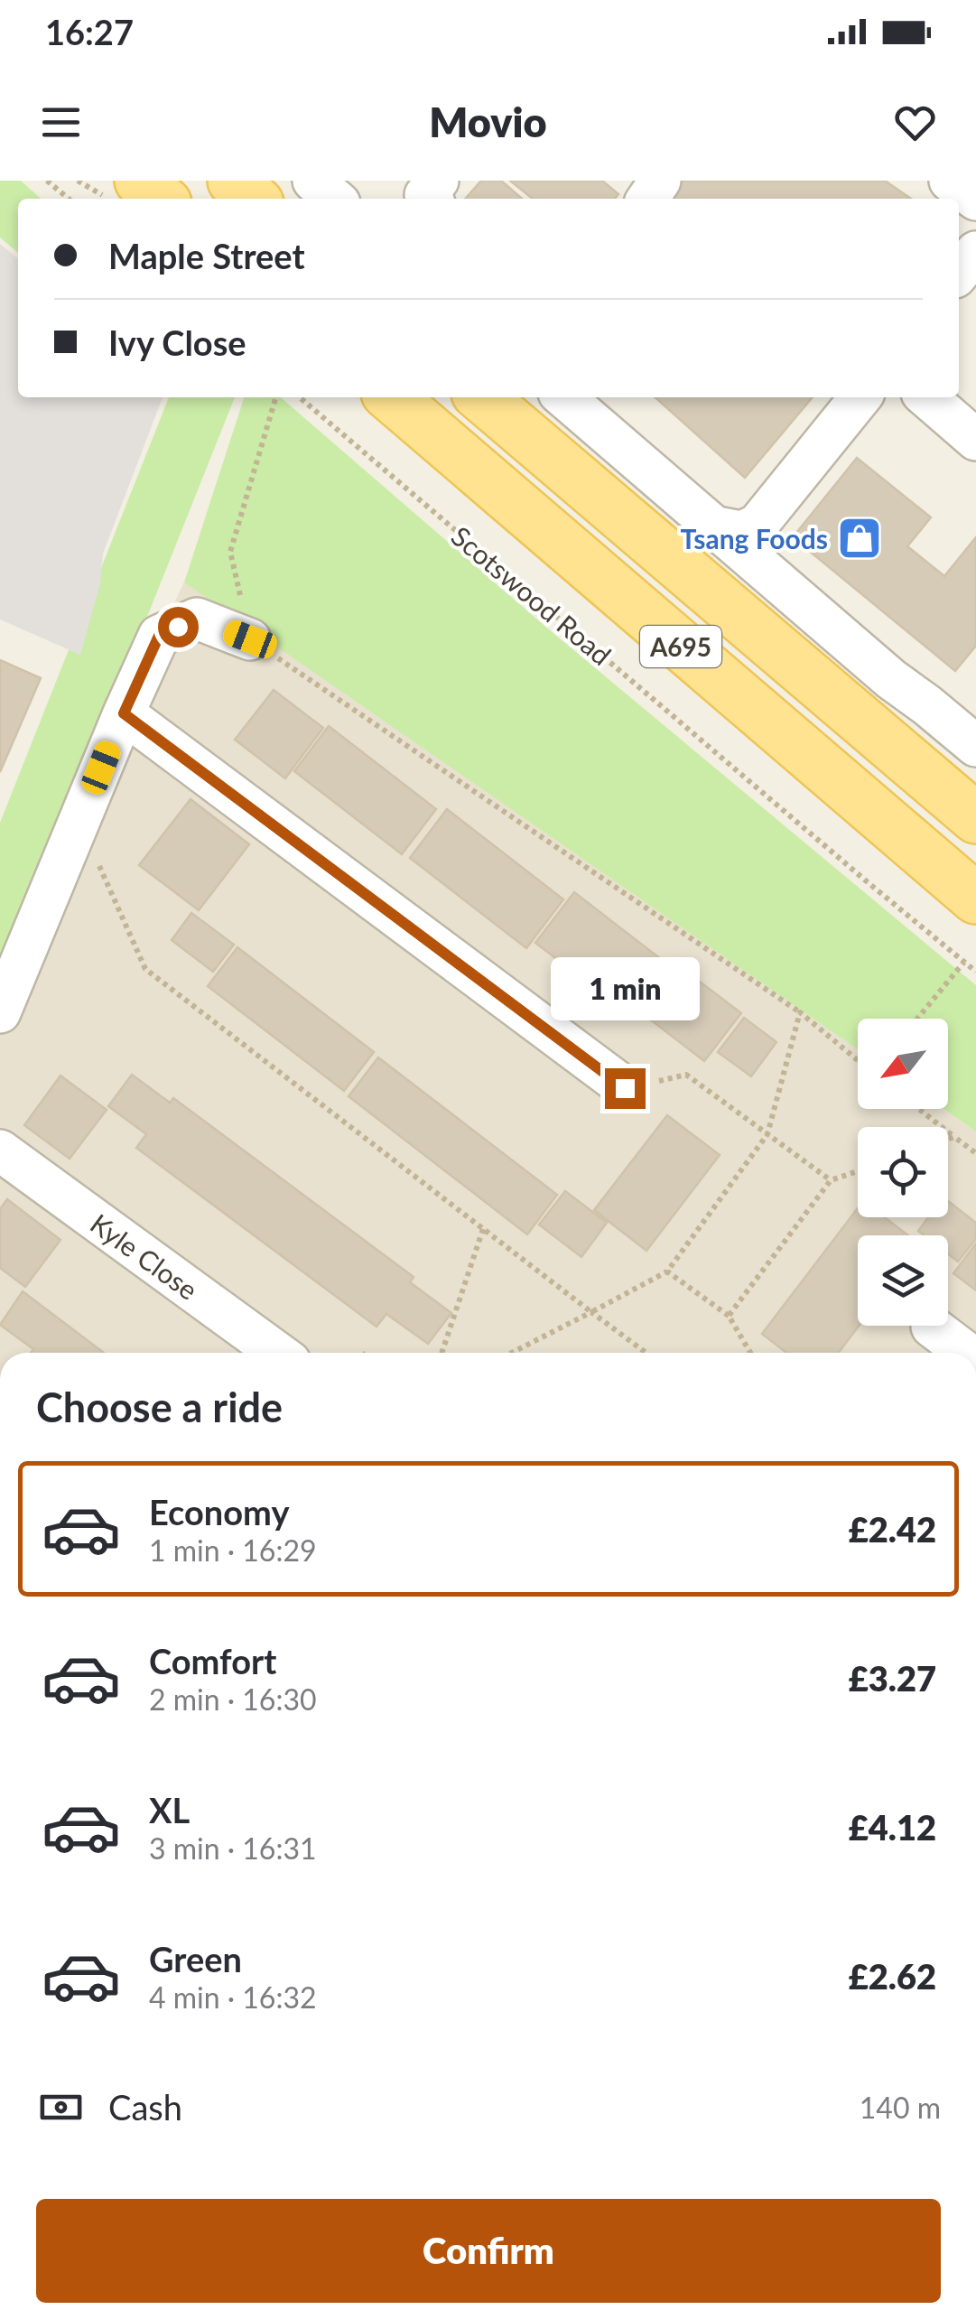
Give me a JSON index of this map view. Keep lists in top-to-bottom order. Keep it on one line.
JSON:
{"streets":{"main road":["Scotswood Road","A695"],"street":["Kyle Close"]},"places":{"shop":["Tsang Foods"]},"north":"bottom left","page":{"status":"16:27","header":"Movio","banner":["Maple Street","Ivy Close"],"bubble":"1 min","heading":"Choose a ride","list":[{"name":"Economy","note":"1 min · 16:29","value":"£2.42"},{"name":"Comfort","note":"2 min · 16:30","value":"£3.27"},{"name":"XL","note":"3 min · 16:31","value":"£4.12"},{"name":"Green","note":"4 min · 16:32","value":"£2.62"}],"pay":["Cash","140 m"],"buttons":"Confirm"}}
